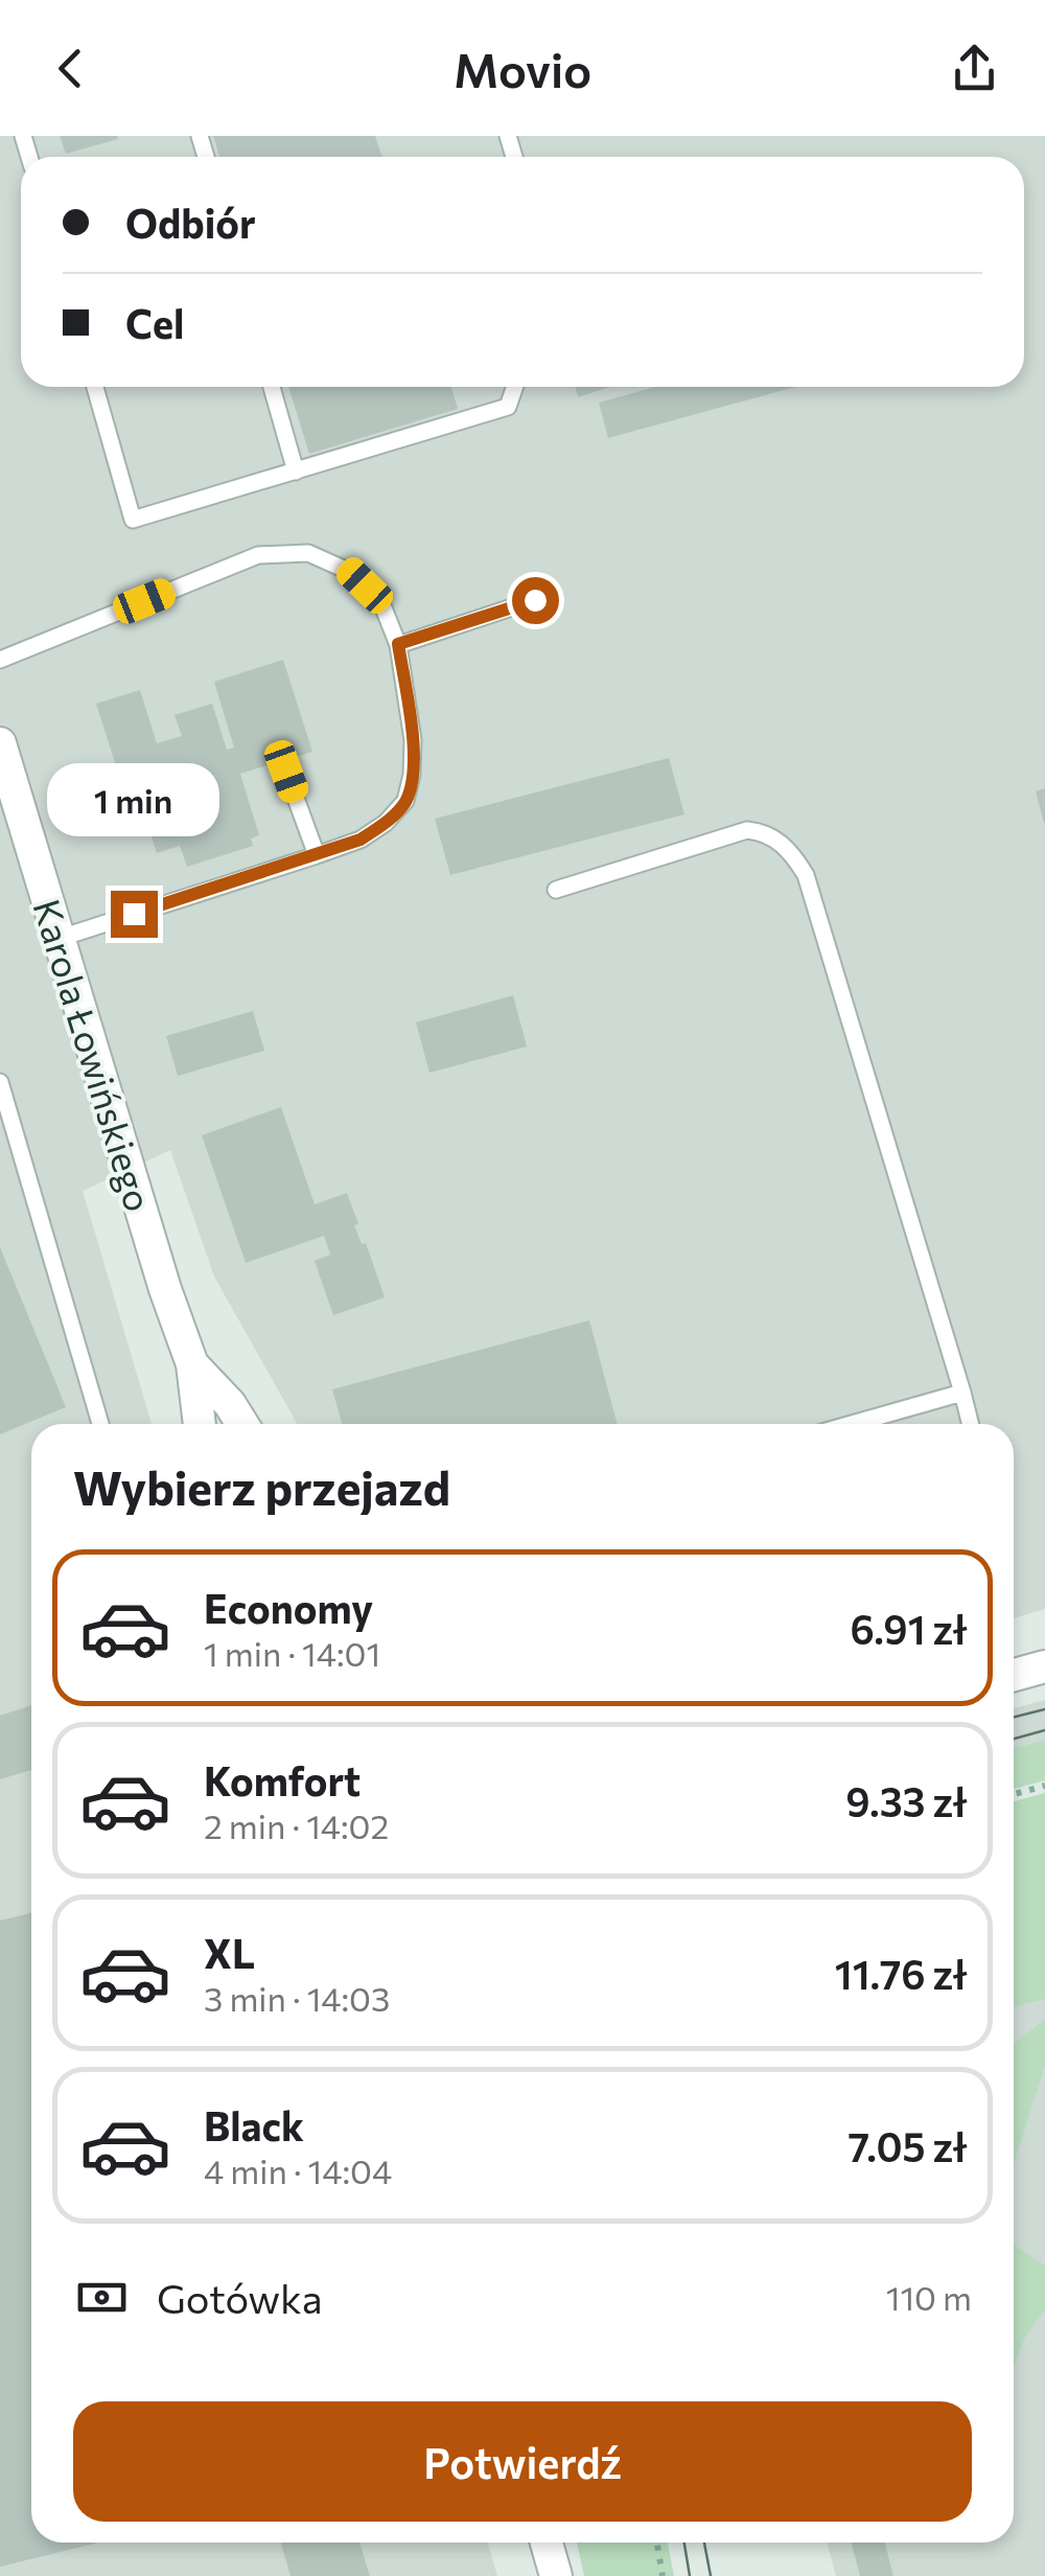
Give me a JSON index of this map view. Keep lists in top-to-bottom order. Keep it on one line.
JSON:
{"streets":{"street":["Karola Łowińskiego"]},"page":{"header":"Movio","banner":["Odbiór","Cel"],"bubble":"1 min","heading":"Wybierz przejazd","list":[{"name":"Economy","note":"1 min · 14:01","value":"6.91 zł"},{"name":"Komfort","note":"2 min · 14:02","value":"9.33 zł"},{"name":"XL","note":"3 min · 14:03","value":"11.76 zł"},{"name":"Black","note":"4 min · 14:04","value":"7.05 zł"}],"pay":["Gotówka","110 m"],"buttons":"Potwierdź"}}
